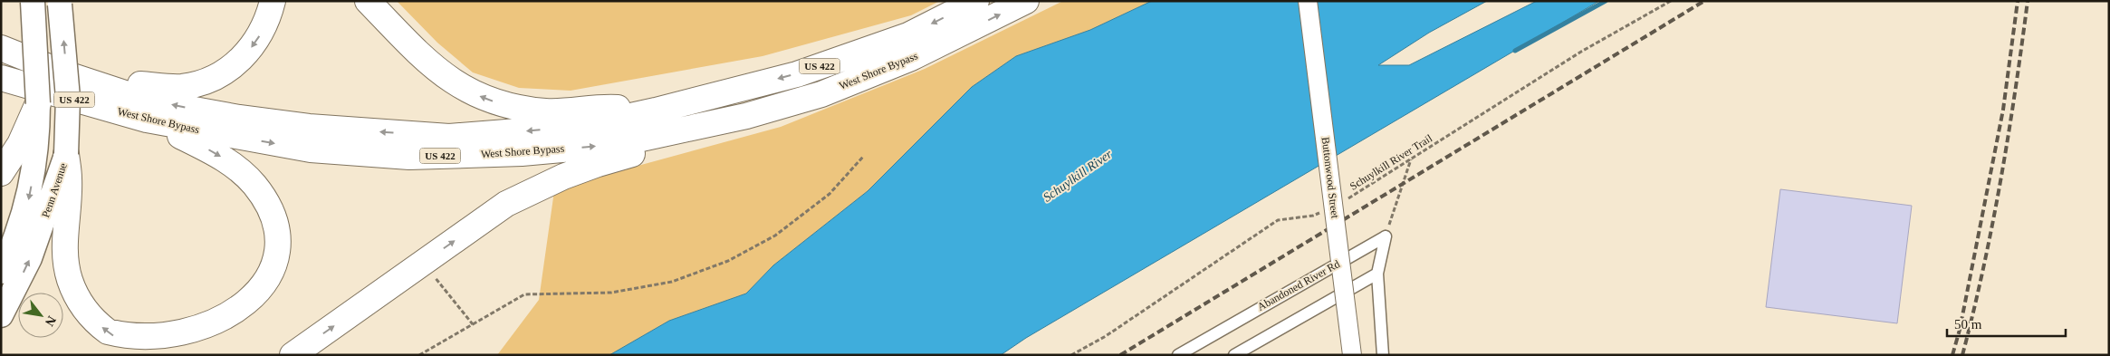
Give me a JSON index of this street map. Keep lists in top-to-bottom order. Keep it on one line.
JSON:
{"streets":{"highway":["US 422","West Shore Bypass"],"main road":["Penn Avenue"],"street":["Buttonwood Street","Abandoned River Rd"],"path":["Schuylkill River Trail"]},"water":["Schuylkill River"],"scale_bar":"50 m","north":"bottom right"}
